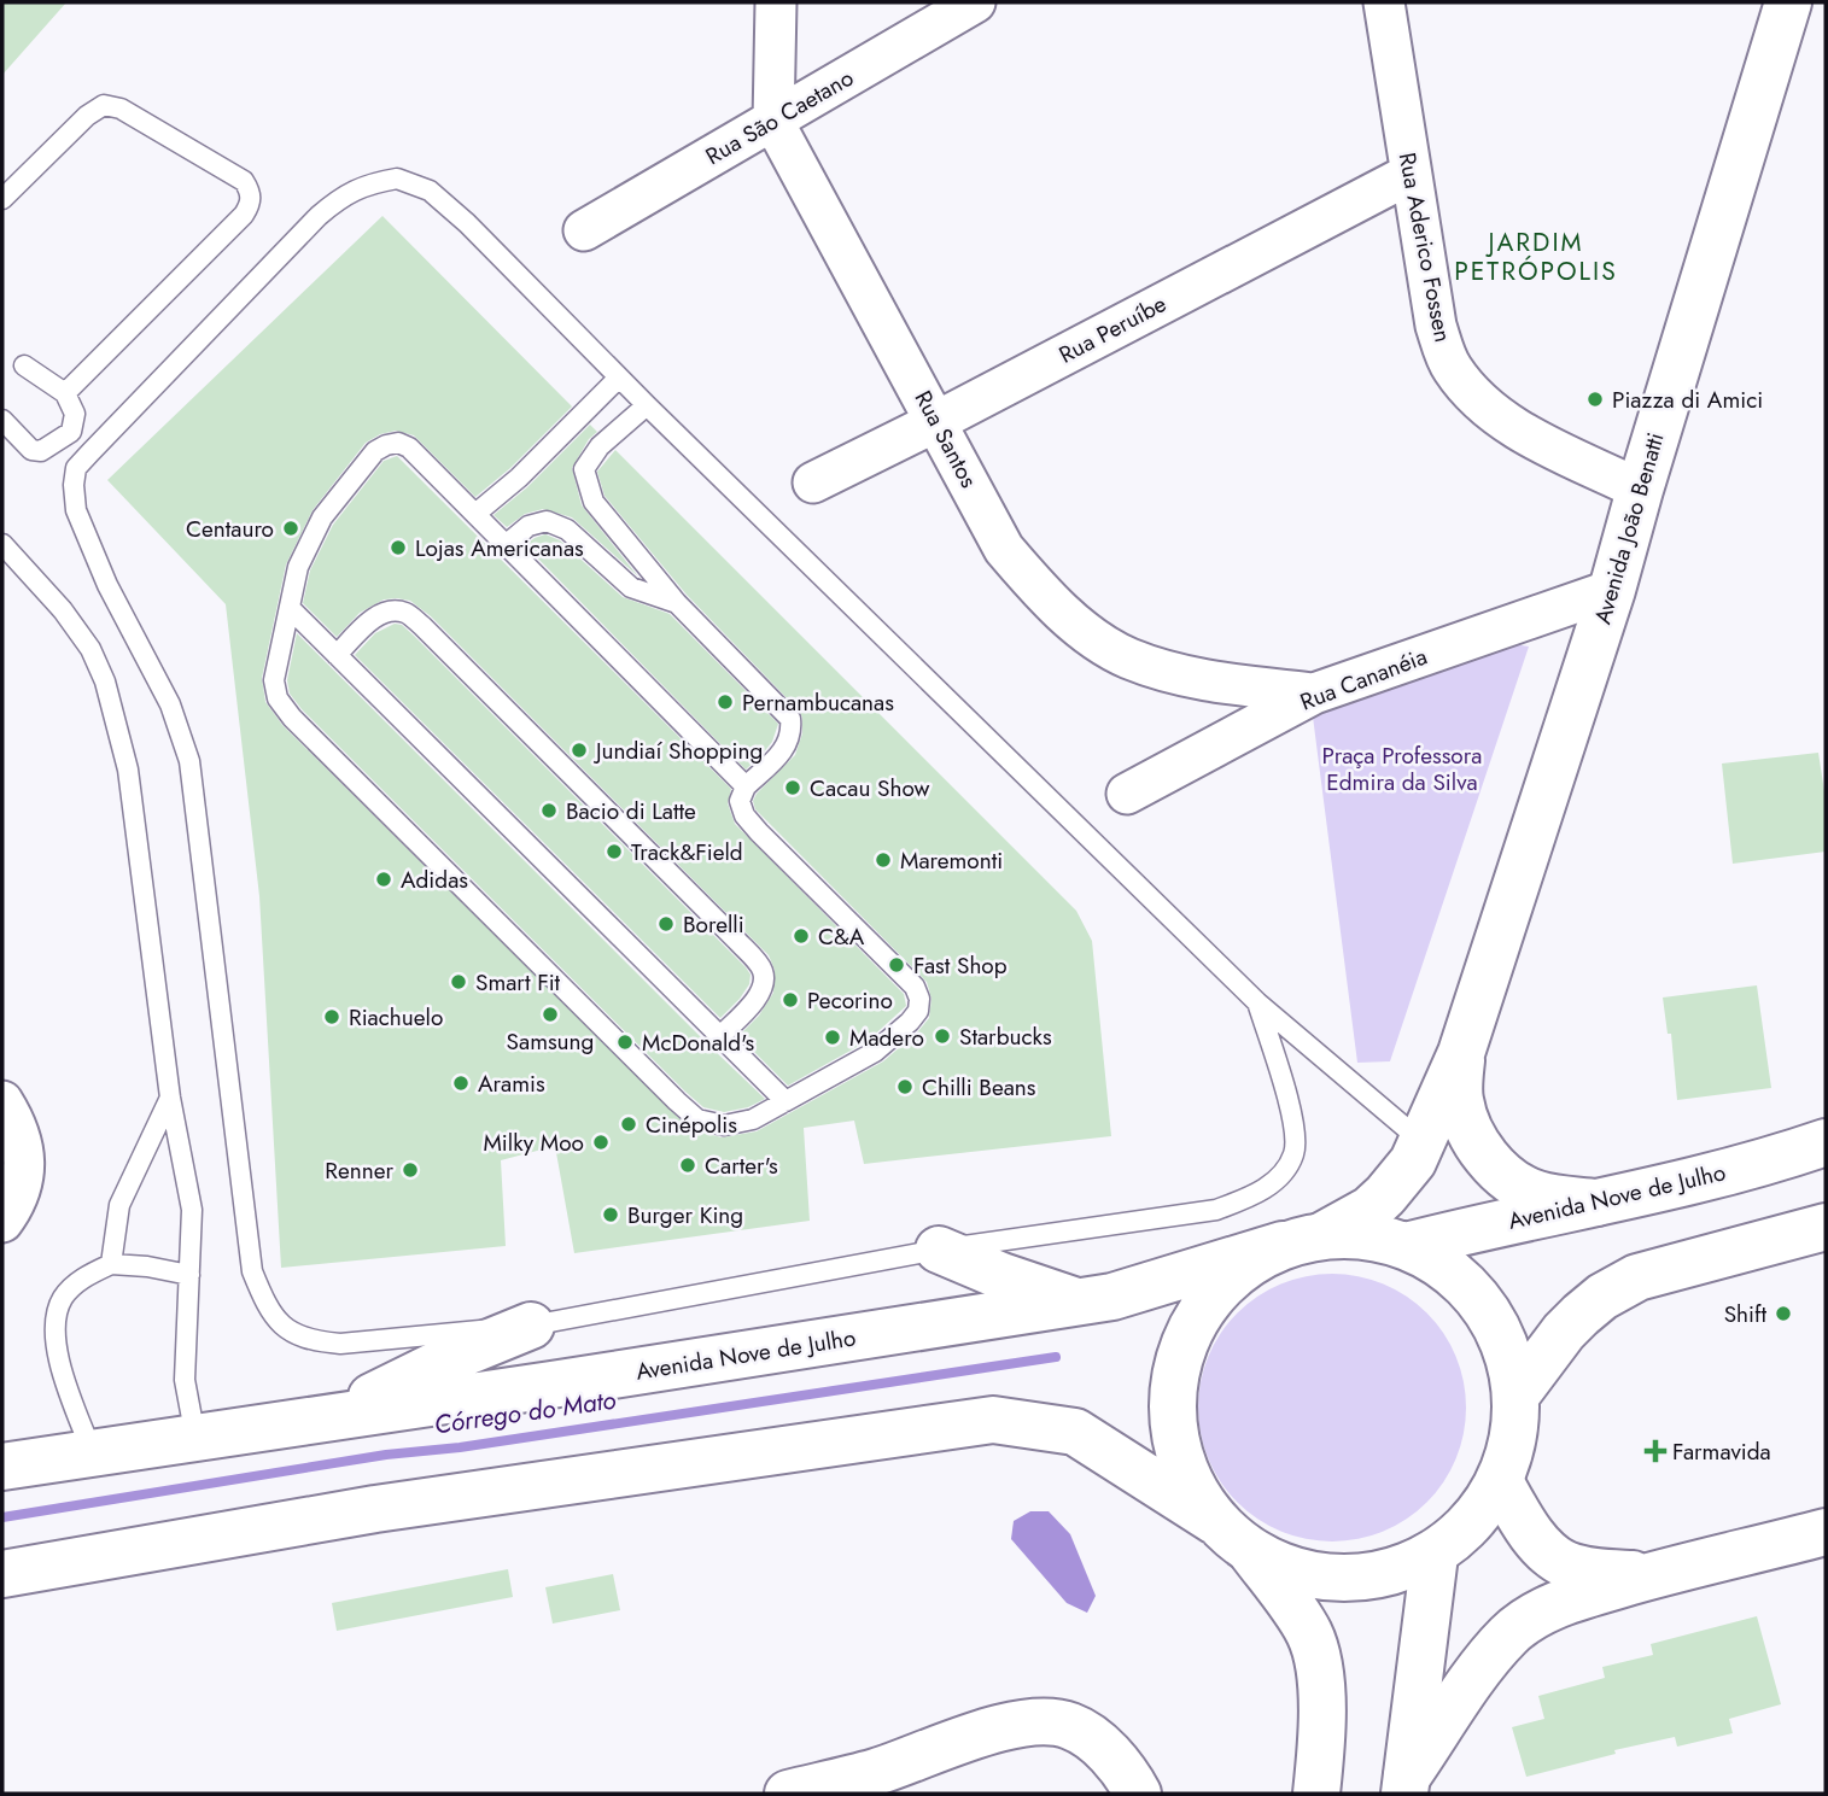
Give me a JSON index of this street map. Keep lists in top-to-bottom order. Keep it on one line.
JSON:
{"streets":{"main road":["Avenida João Benatti","Avenida Nove de Julho"],"street":["Rua São Caetano","Rua Aderico Fossen","Rua Peruíbe","Rua Santos","Rua Cananéia"]},"crossings":[["Rua São Caetano","Rua Santos"],["Rua Aderico Fossen","Rua Peruíbe"],["Rua Aderico Fossen","Avenida João Benatti"],["Rua Peruíbe","Rua Santos"],["Rua Santos","Rua Cananéia"],["Avenida João Benatti","Rua Cananéia"],["Avenida João Benatti","Avenida Nove de Julho"]],"districts":["JARDIM PETRÓPOLIS"],"water":["Córrego do Mato"],"parks":["Praça Professora Edmira da Silva"],"places":{"other":["Piazza di Amici","Centauro","Lojas Americanas","Pernambucanas","Jundiaí Shopping","Cacau Show","Bacio di Latte","Track&Field","Maremonti","Adidas","Borelli","C&A","Fast Shop","Smart Fit","Pecorino","Samsung","Riachuelo","Starbucks","Madero","McDonald's","Aramis","Chilli Beans","Cinépolis","Milky Moo","Carter's","Renner","Burger King","Shift"],"health":["Farmavida"]}}
